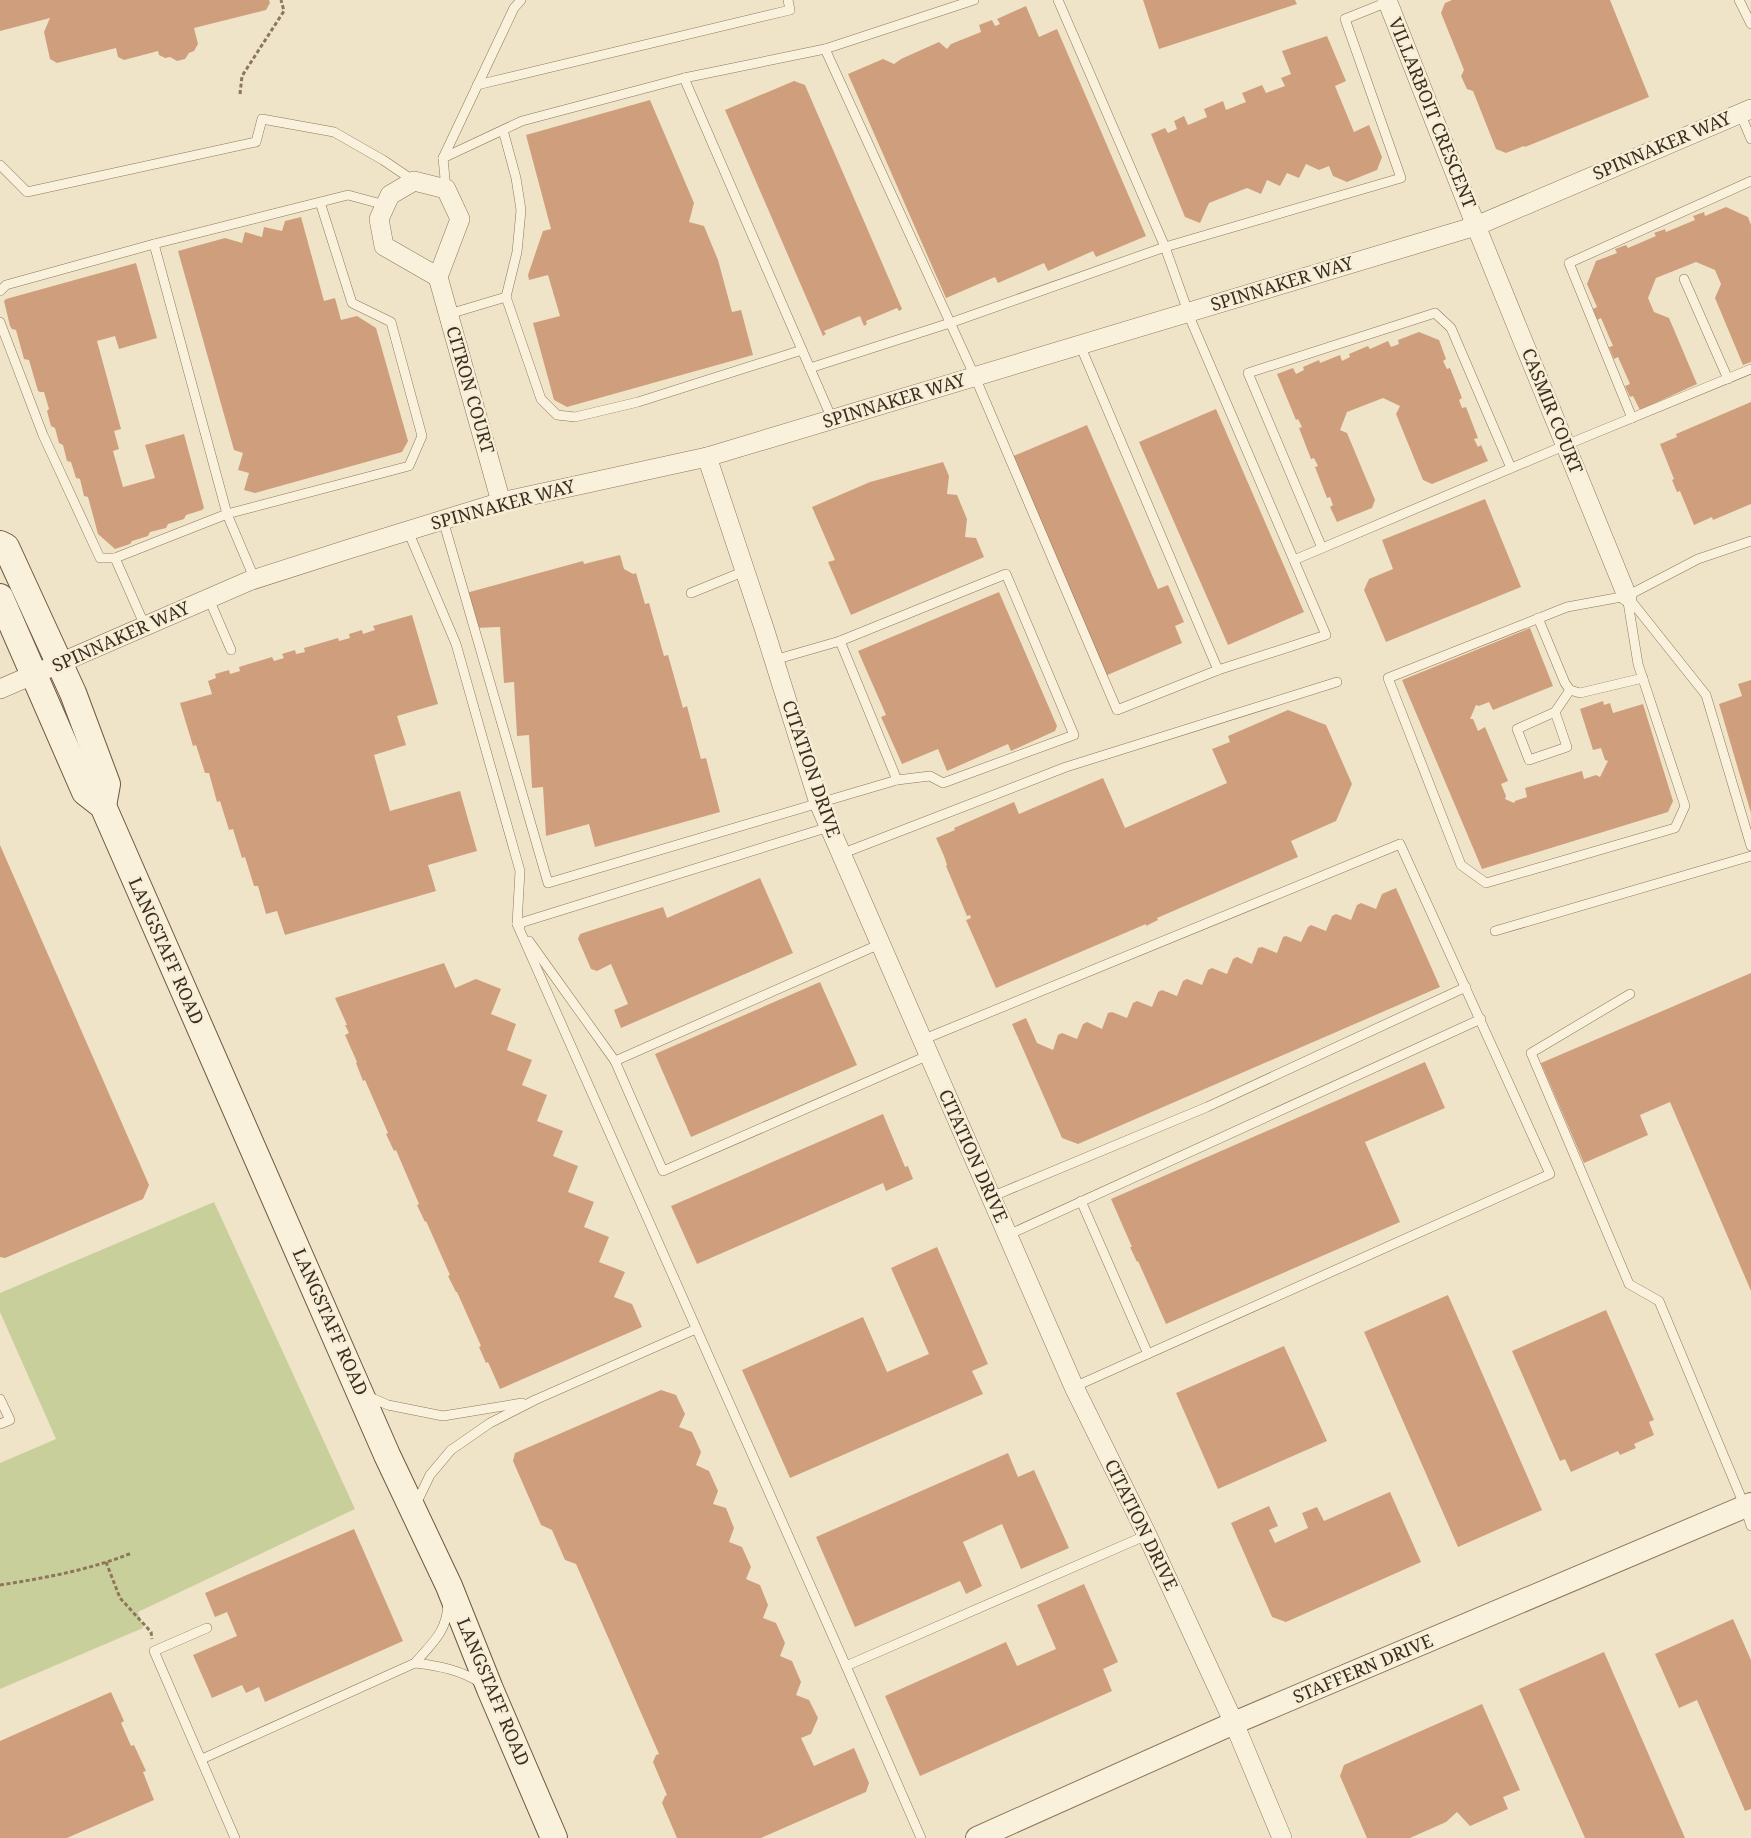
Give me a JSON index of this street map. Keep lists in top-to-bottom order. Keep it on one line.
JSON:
{"streets":{"main road":["LANGSTAFF ROAD"],"street":["VILLARBOIT CRESCENT","SPINNAKER WAY","CITRON COURT","CASMIR COURT","CITATION DRIVE","STAFFERN DRIVE"]},"crossings":[["VILLARBOIT CRESCENT","SPINNAKER WAY"],["VILLARBOIT CRESCENT","CASMIR COURT"],["SPINNAKER WAY","CITRON COURT"],["SPINNAKER WAY","CASMIR COURT"],["SPINNAKER WAY","CITATION DRIVE"],["SPINNAKER WAY","LANGSTAFF ROAD"],["CITATION DRIVE","STAFFERN DRIVE"]]}
